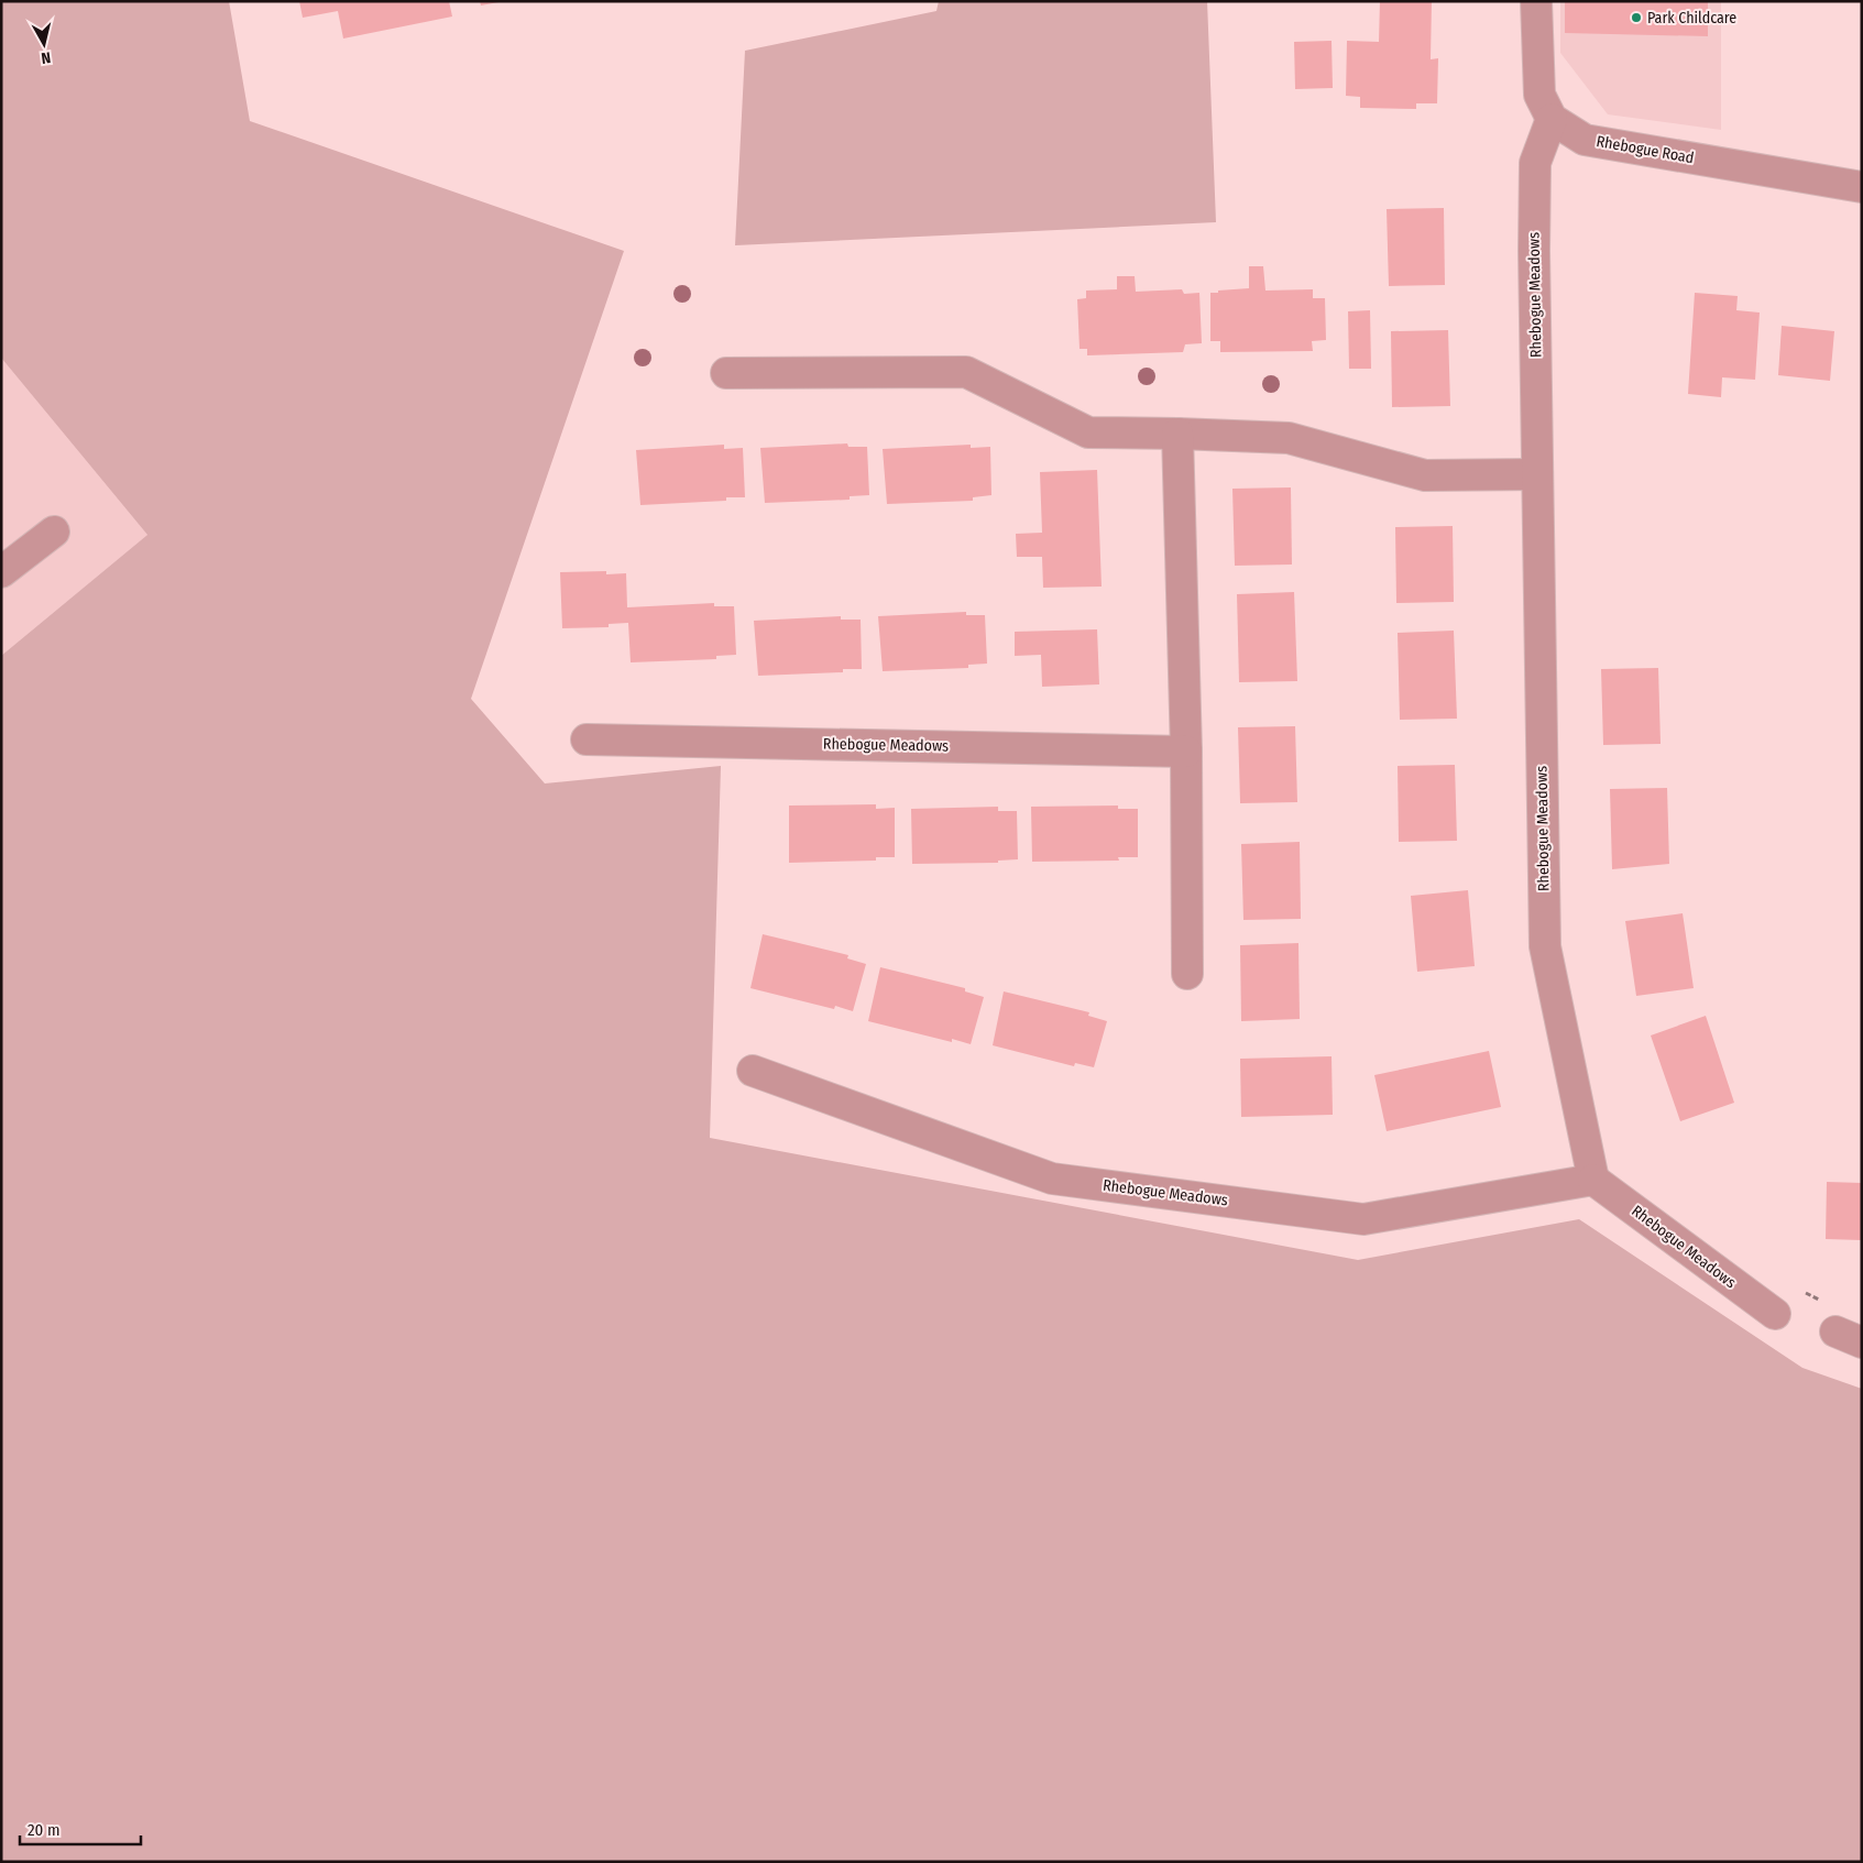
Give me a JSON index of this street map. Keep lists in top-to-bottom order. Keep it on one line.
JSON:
{"streets":{"street":["Rhebogue Road","Rhebogue Meadows"]},"crossings":[["Rhebogue Road","Rhebogue Meadows"]],"places":["Park Childcare"],"scale_bar":"20 m","north":"bottom"}
